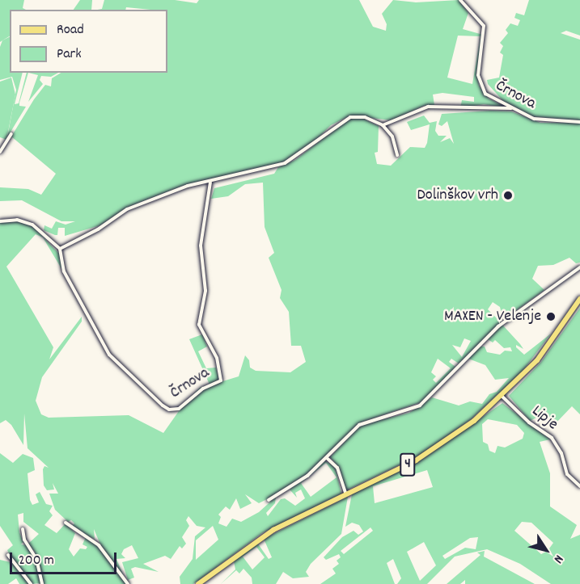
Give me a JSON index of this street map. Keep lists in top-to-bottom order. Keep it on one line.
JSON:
{"streets":{"main road":["4"],"street":["Črnova","Lipje"]},"crossings":[["Lipje","4"]],"places":["Dolinškov vrh","MAXEN - Velenje"],"legend":["Road","Park"],"scale_bar":"200 m","north":"bottom right"}
